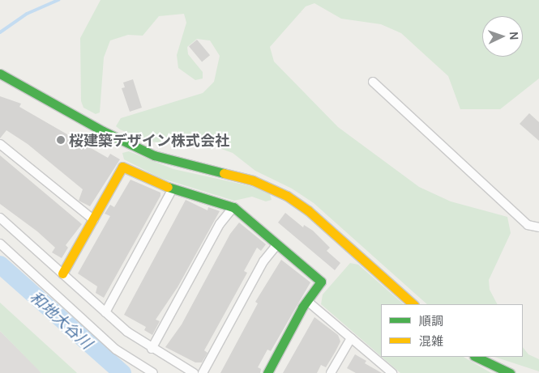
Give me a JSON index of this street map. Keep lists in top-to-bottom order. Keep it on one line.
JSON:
{"water":["和地大谷川"],"places":["桜建築デザイン株式会社"],"legend":["順調","混雑"],"north":"right"}
